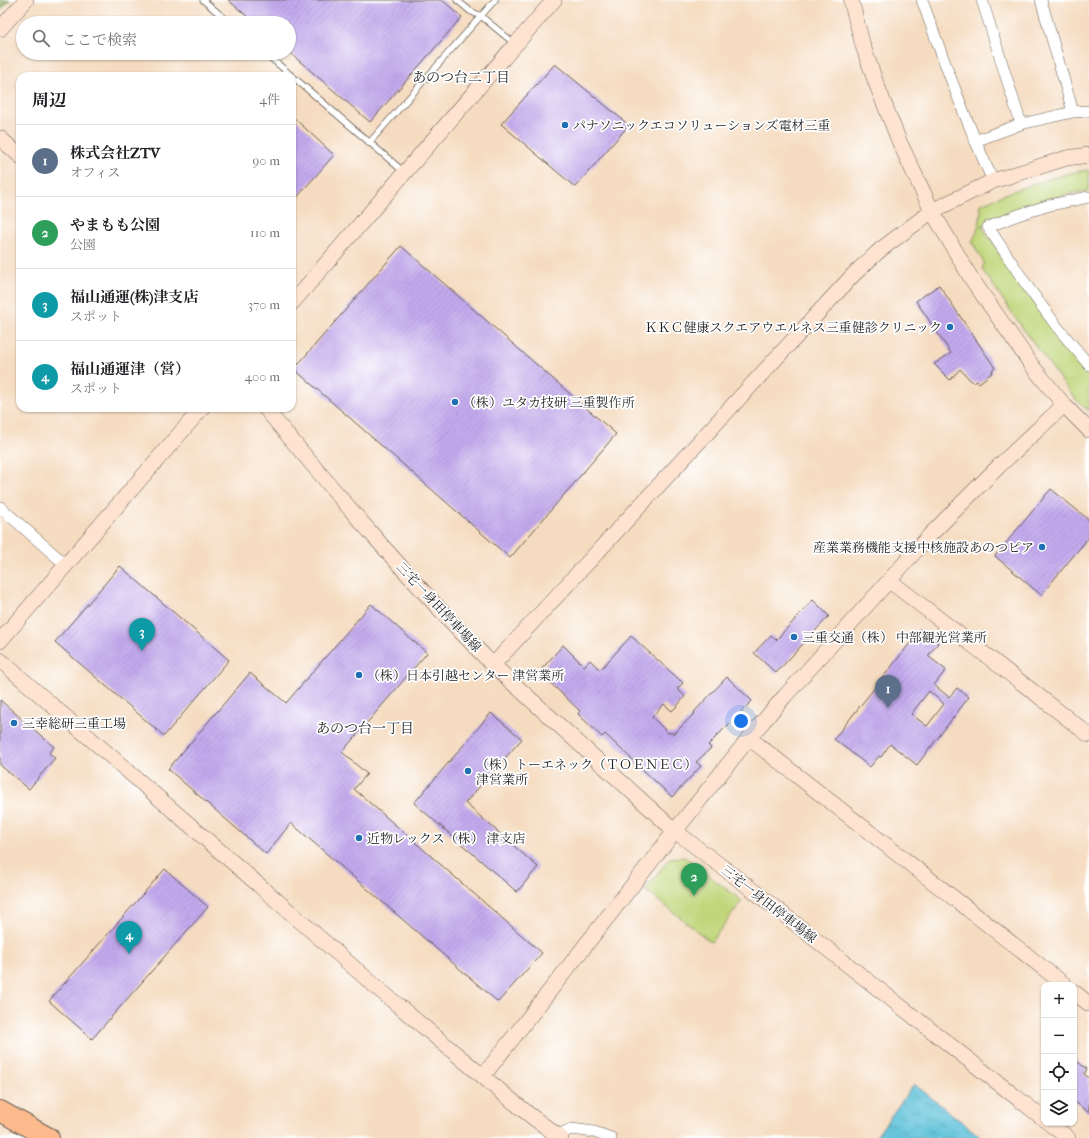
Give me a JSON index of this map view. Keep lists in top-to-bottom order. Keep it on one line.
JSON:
{"streets":{"street":["三宅一身田停車場線"]},"districts":["あのつ台二丁目","あのつ台一丁目"],"places":["パナソニックエコソリューションズ電材三重","ＫＫＣ健康スクエアウエルネス三重健診クリニック","（株）ユタカ技研 三重製作所","産業業務機能支援中核施設あのつピア","三重交通（株） 中部観光営業所","（株）日本引越センター 津営業所","三幸総研三重工場","（株）トーエネック（ＴＯＥＮＥＣ） 津営業所","近物レックス（株） 津支店"],"page":{"search":"ここで検索","heading":["周辺","4件"],"list":[{"mark":"1","name":"株式会社ZTV","note":"オフィス","value":"90 m"},{"mark":"2","name":"やまもも公園","note":"公園","value":"110 m"},{"mark":"3","name":"福山通運(株)津支店","note":"スポット","value":"370 m"},{"mark":"4","name":"福山通運津（営）","note":"スポット","value":"400 m"}],"pins":["3","1","2","4"],"map_buttons":["+","−"]}}
